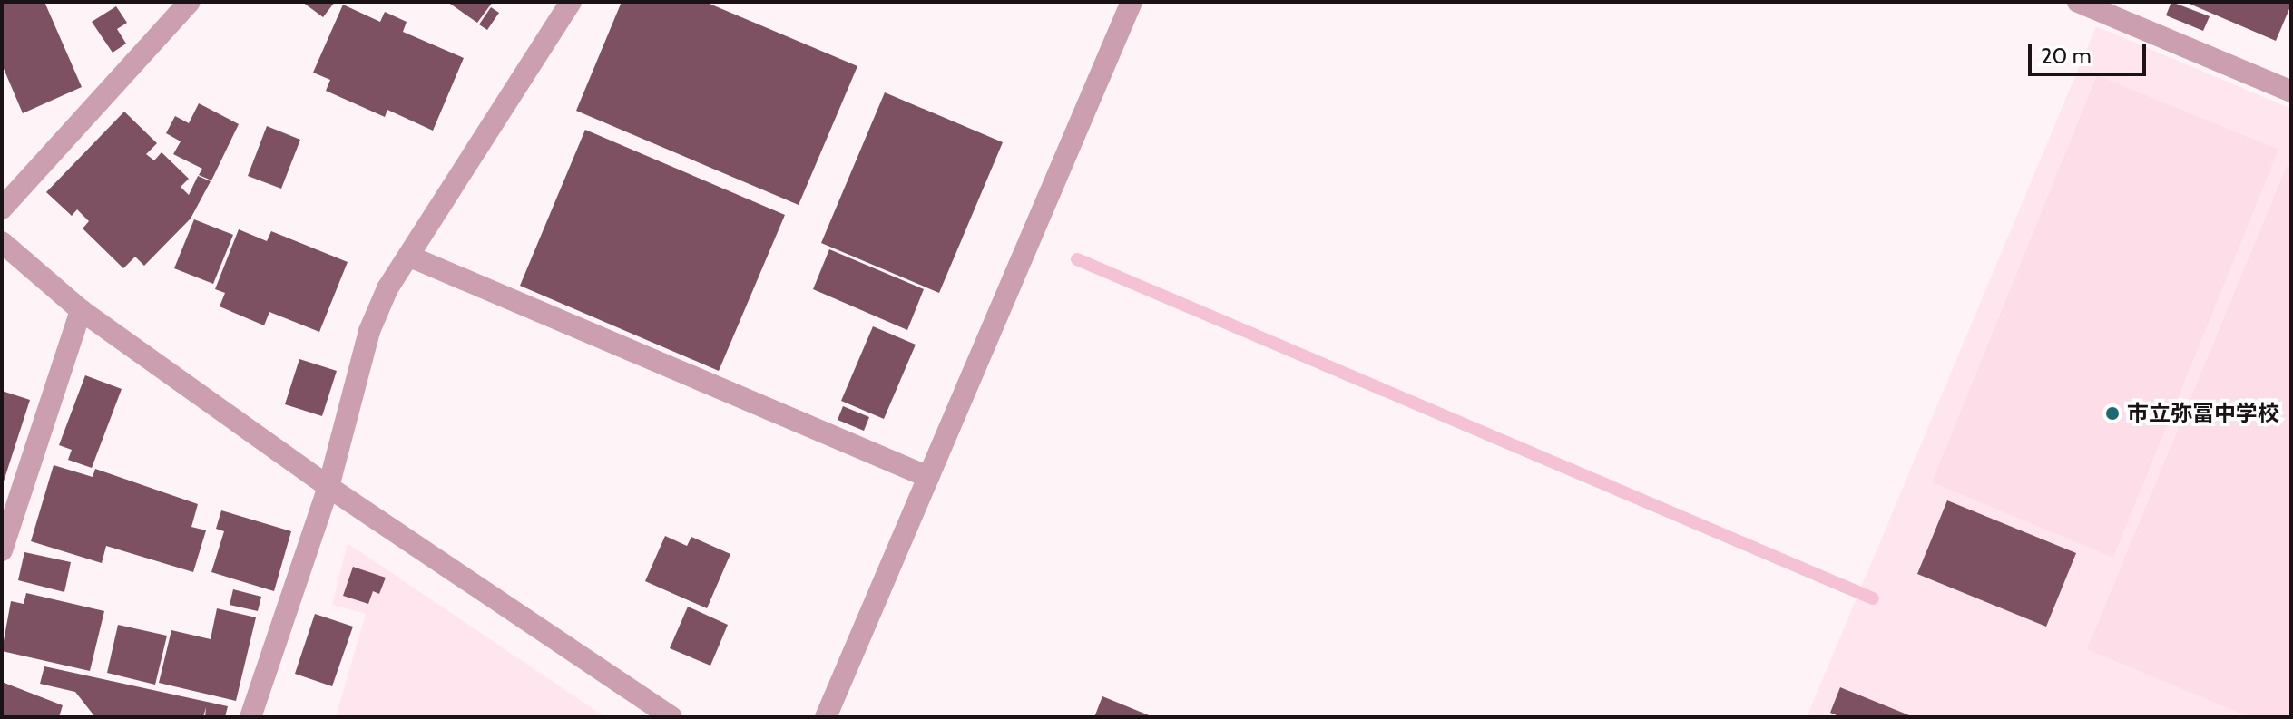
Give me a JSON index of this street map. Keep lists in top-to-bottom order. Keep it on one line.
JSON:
{"places":["市立弥冨中学校"],"scale_bar":"20 m"}
